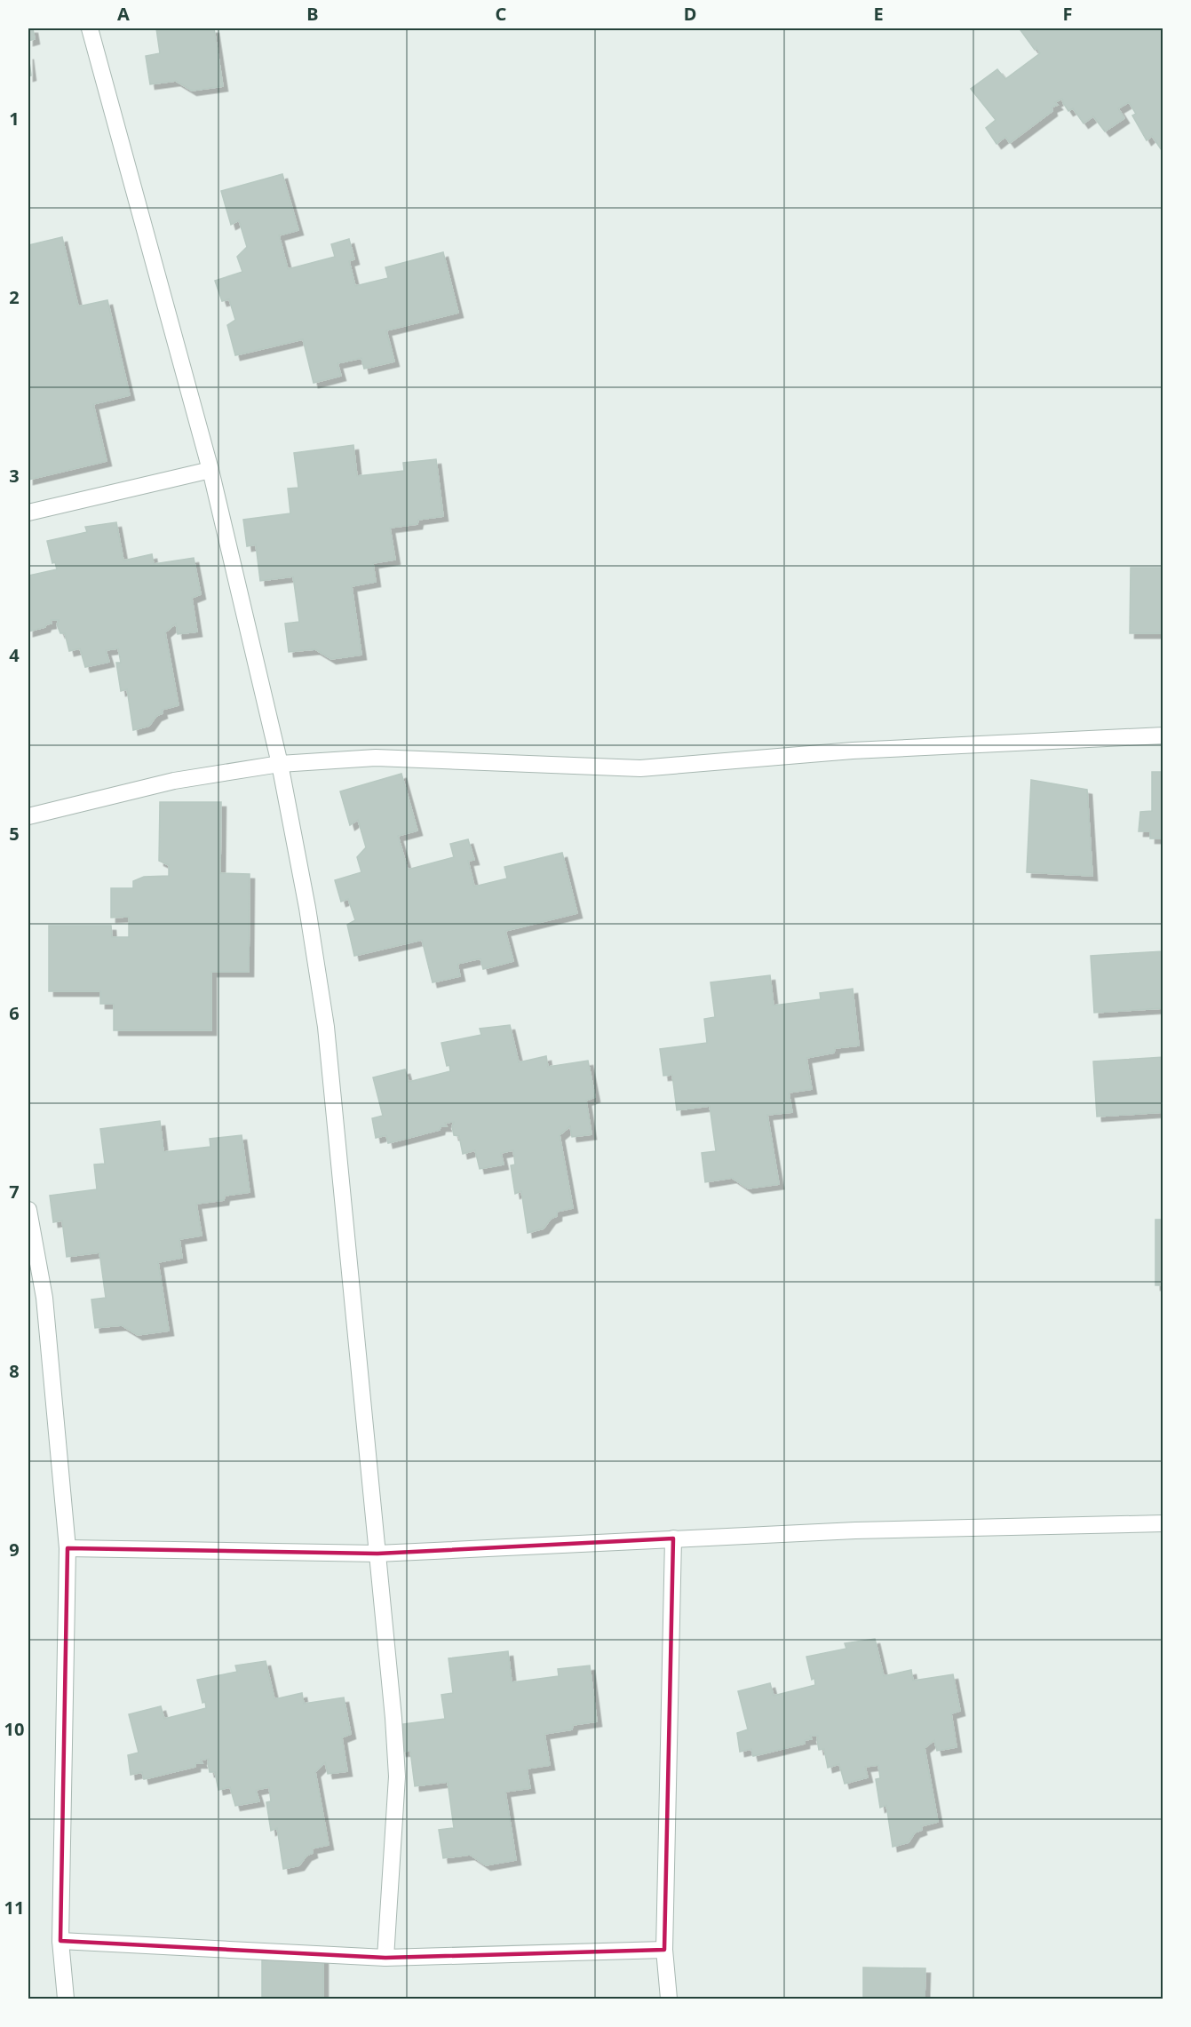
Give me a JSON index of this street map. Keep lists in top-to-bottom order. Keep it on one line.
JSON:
{"grid":{"columns":["A","B","C","D","E","F"],"rows":["1","2","3","4","5","6","7","8","9","10","11"]}}
